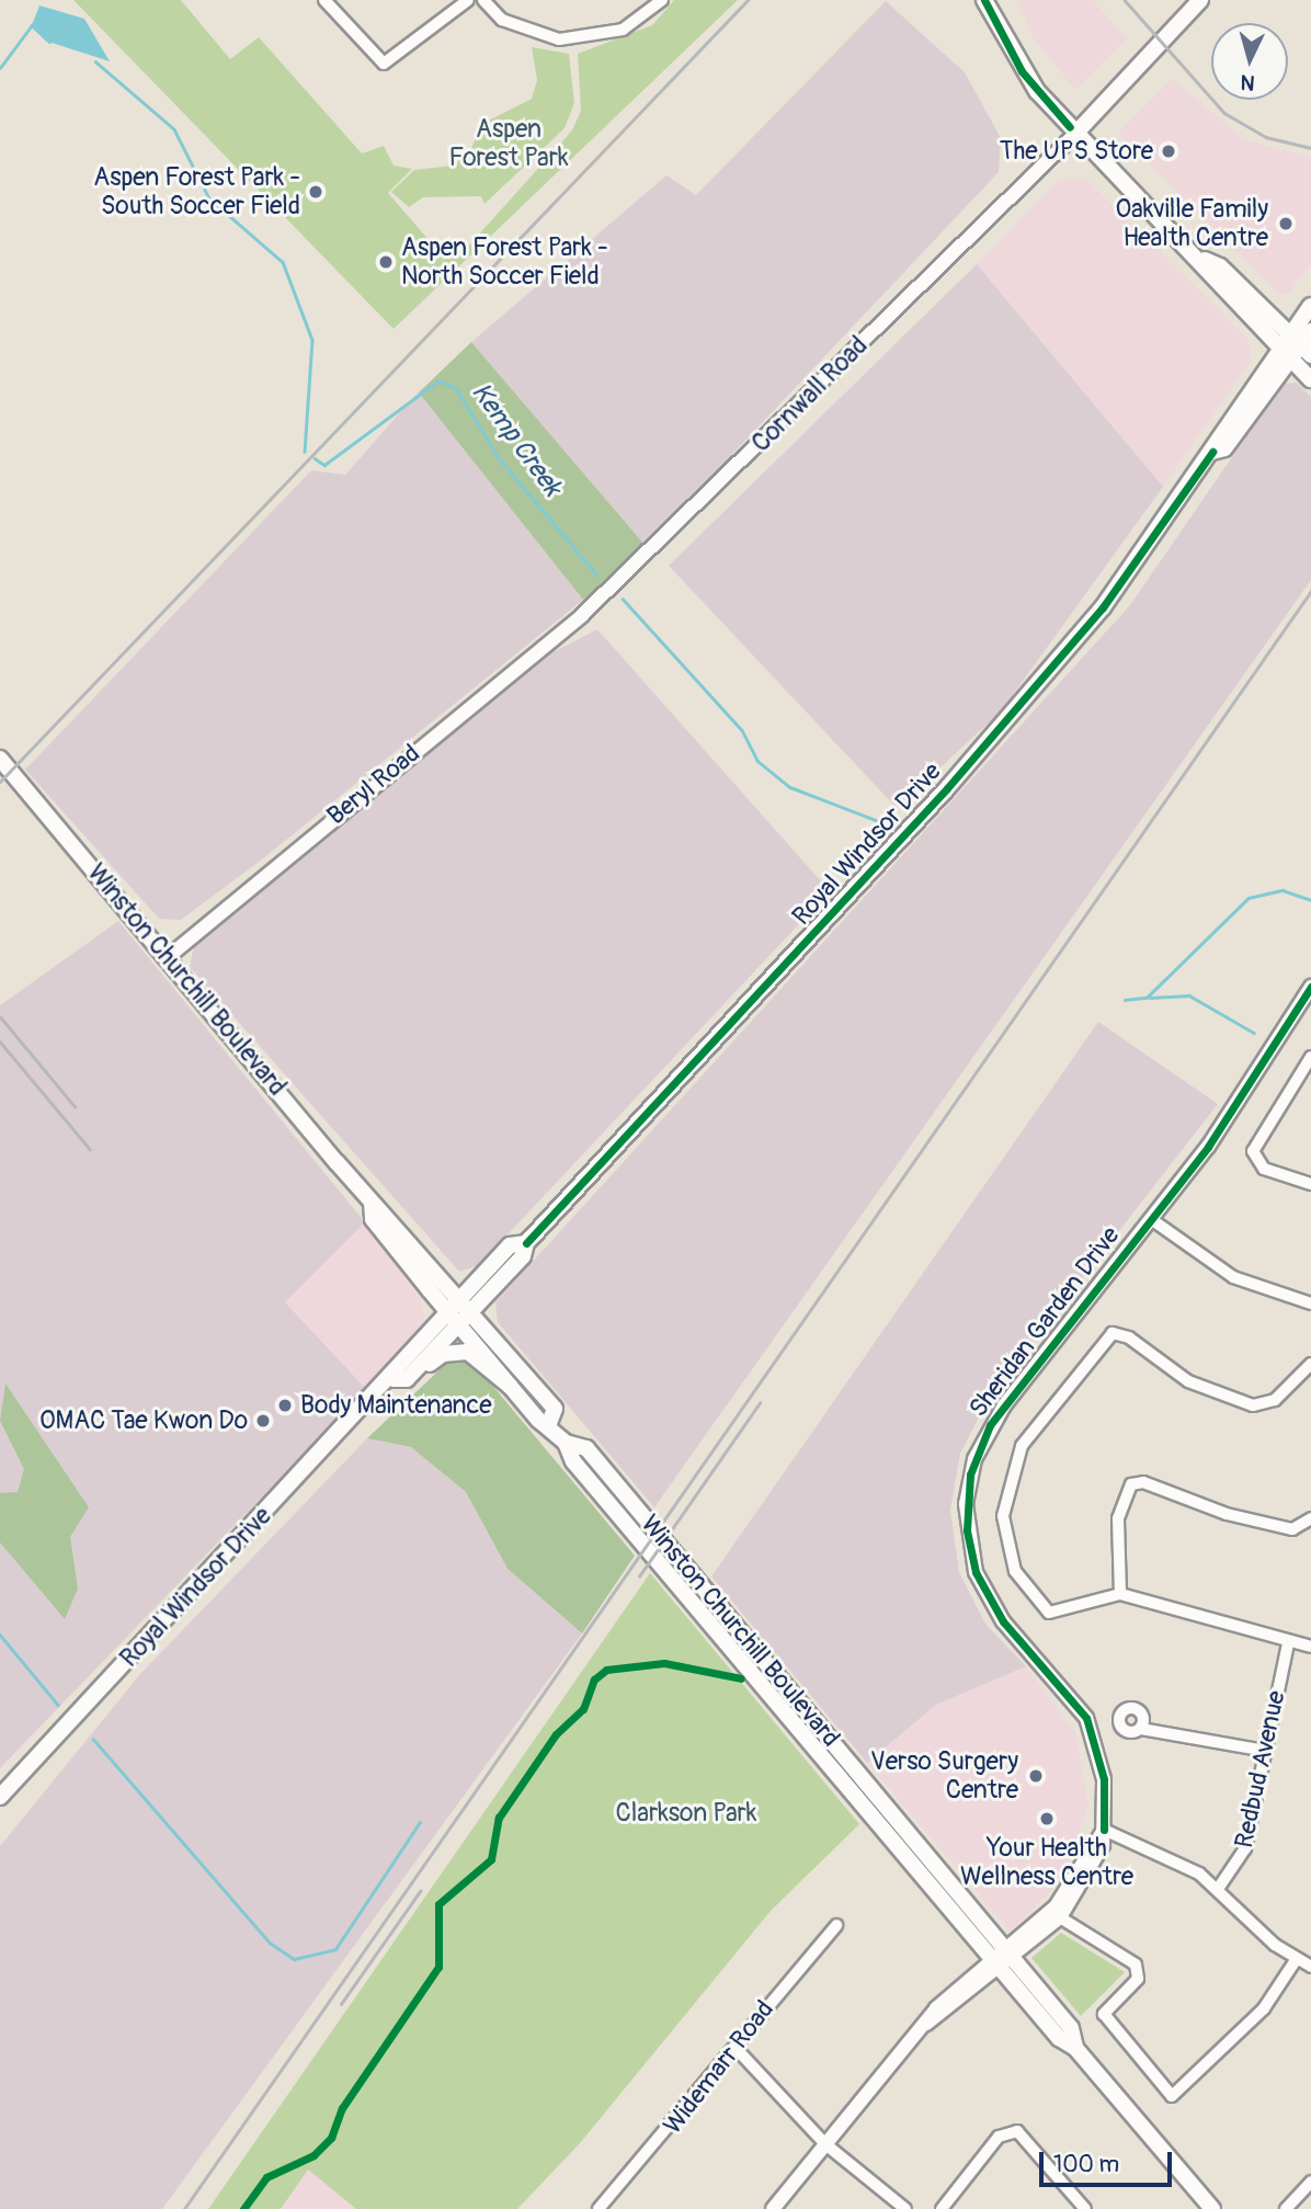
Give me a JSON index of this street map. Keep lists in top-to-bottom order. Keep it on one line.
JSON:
{"streets":{"main road":["Cornwall Road","Royal Windsor Drive","Winston Churchill Boulevard"],"street":["Beryl Road","Sheridan Garden Drive","Redbud Avenue","Widemarr Road"]},"crossings":[["Cornwall Road","Beryl Road"],["Beryl Road","Winston Churchill Boulevard"],["Royal Windsor Drive","Winston Churchill Boulevard"],["Winston Churchill Boulevard","Sheridan Garden Drive"]],"water":["Kemp Creek"],"parks":["Aspen Forest Park","Clarkson Park"],"places":["The UPS Store","Aspen Forest Park - South Soccer Field","Oakville Family Health Centre","Aspen Forest Park - North Soccer Field","Body Maintenance","OMAC Tae Kwon Do","Verso Surgery Centre","Your Health Wellness Centre"],"scale_bar":"100 m","north":"bottom"}
